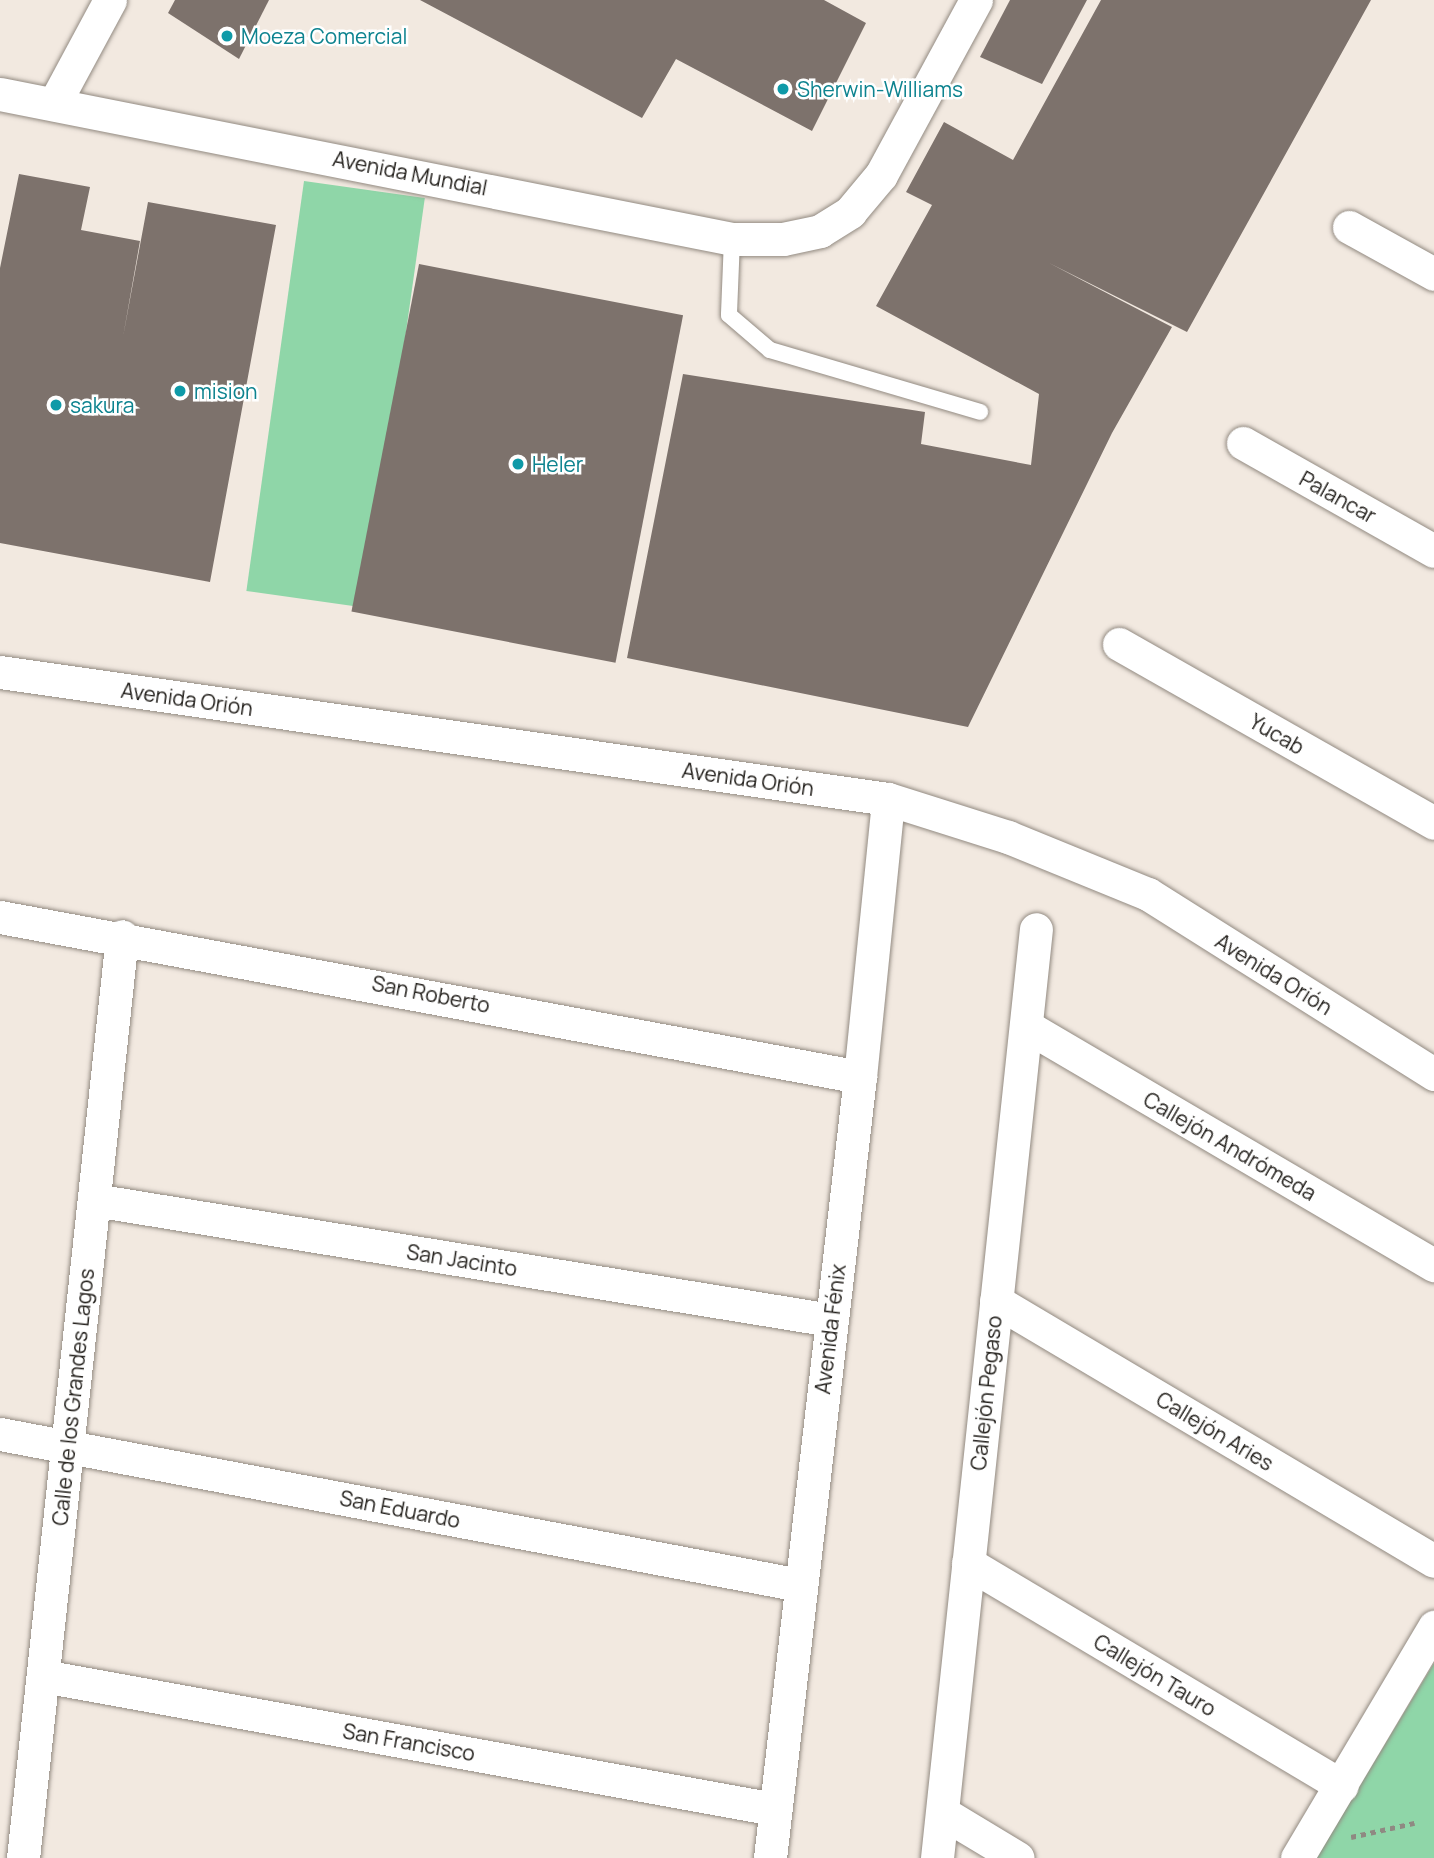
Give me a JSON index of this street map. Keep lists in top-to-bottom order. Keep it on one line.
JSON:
{"streets":{"street":["Avenida Mundial","Palancar","Avenida Orión","Yucab","San Roberto","Callejón Andrómeda","San Jacinto","Avenida Fénix","Callejón Pegaso","Calle de los Grandes Lagos","Callejón Aries","San Eduardo","Callejón Tauro","San Francisco"]},"crossings":[["Avenida Orión","Avenida Fénix"],["San Roberto","Avenida Fénix"],["San Roberto","Calle de los Grandes Lagos"],["Callejón Andrómeda","Callejón Pegaso"],["San Jacinto","Avenida Fénix"],["San Jacinto","Calle de los Grandes Lagos"],["Avenida Fénix","San Eduardo"],["Avenida Fénix","San Francisco"],["Callejón Pegaso","Callejón Aries"],["Callejón Pegaso","Callejón Tauro"],["Calle de los Grandes Lagos","San Eduardo"],["Calle de los Grandes Lagos","San Francisco"]],"places":["Moeza Comercial","Sherwin-Williams","mision","sakura","Heler"]}
